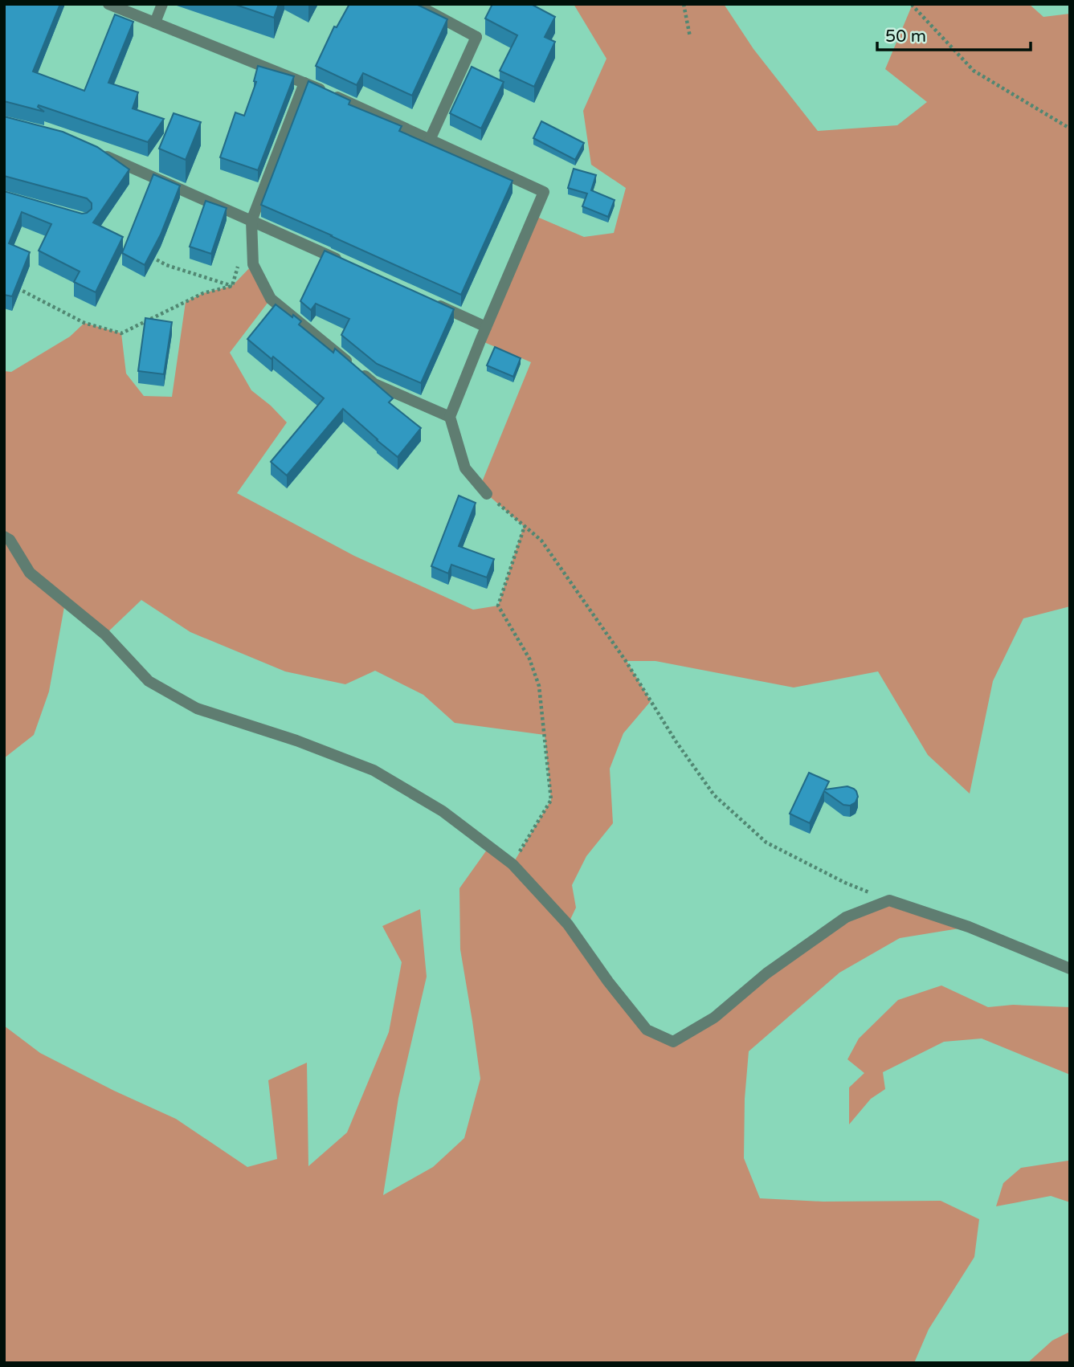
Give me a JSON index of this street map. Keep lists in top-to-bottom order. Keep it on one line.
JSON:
{"scale_bar":"50 m"}
